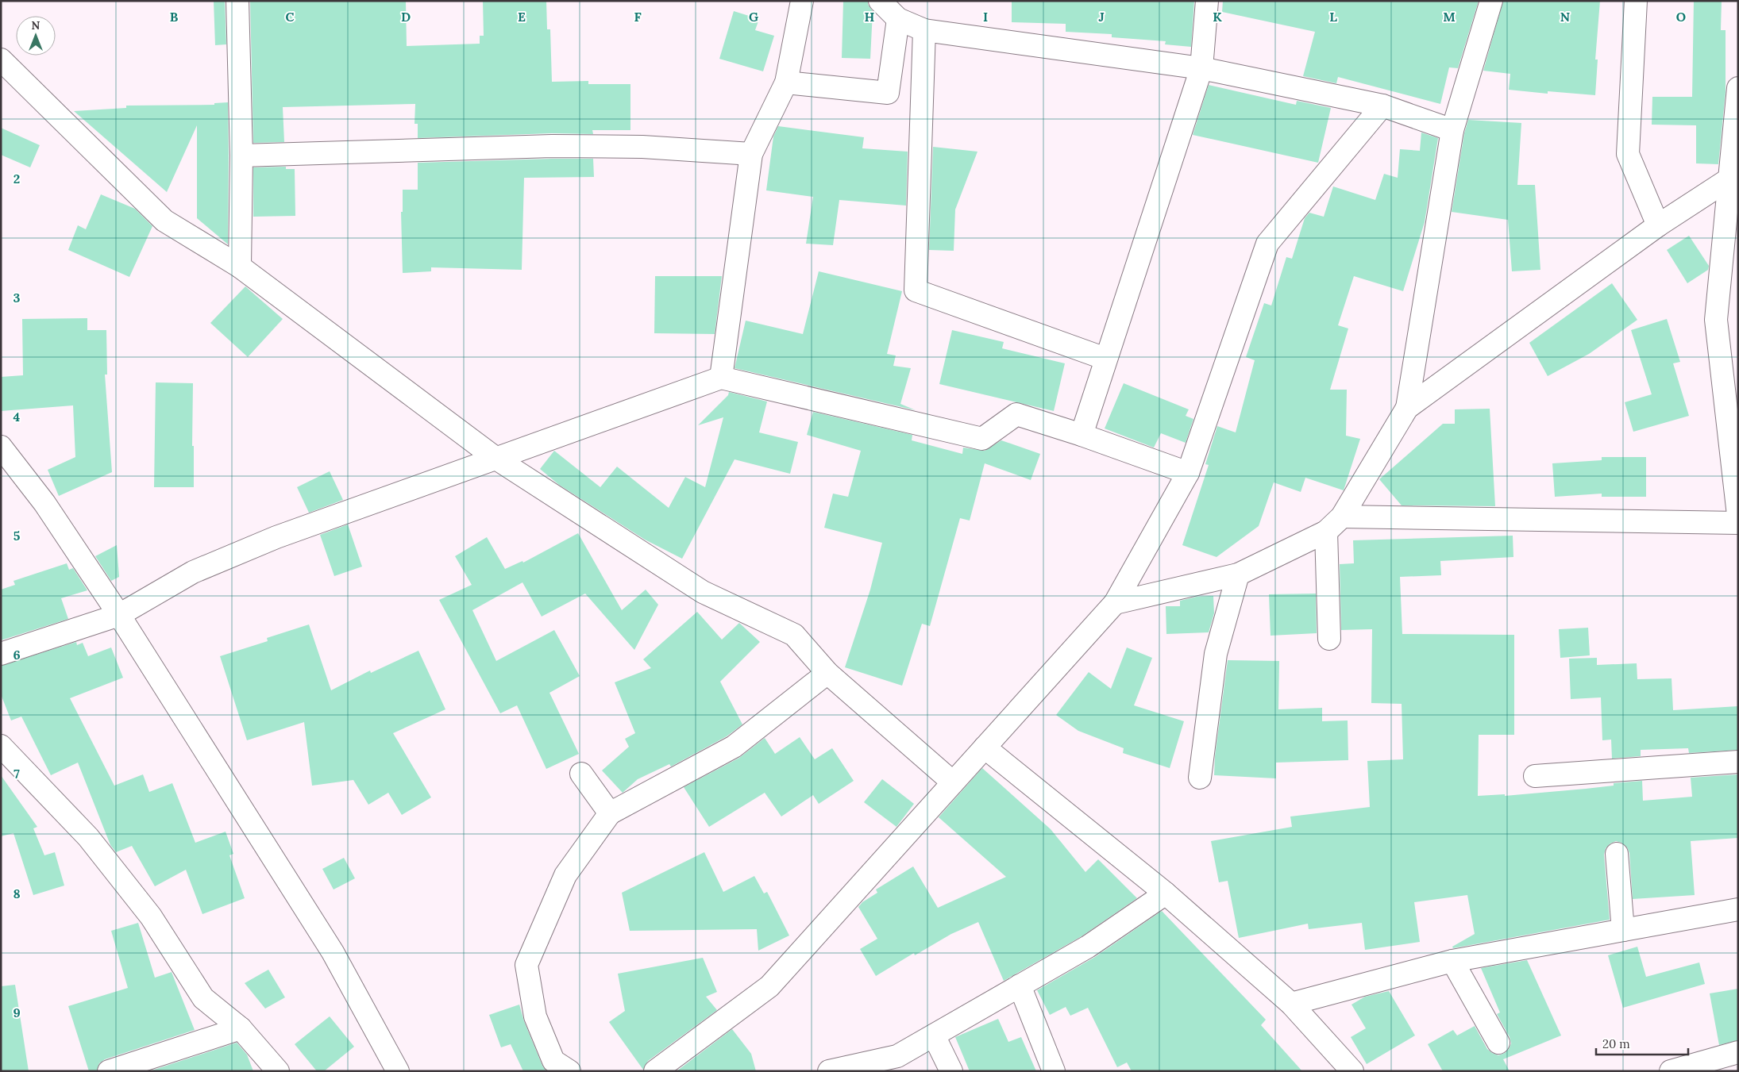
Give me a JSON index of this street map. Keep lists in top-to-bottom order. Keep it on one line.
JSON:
{"scale_bar":"20 m","north":"top","grid":{"columns":["B","C","D","E","F","G","H","I","J","K","L","M","N","O"],"rows":["2","3","4","5","6","7","8","9"]}}
